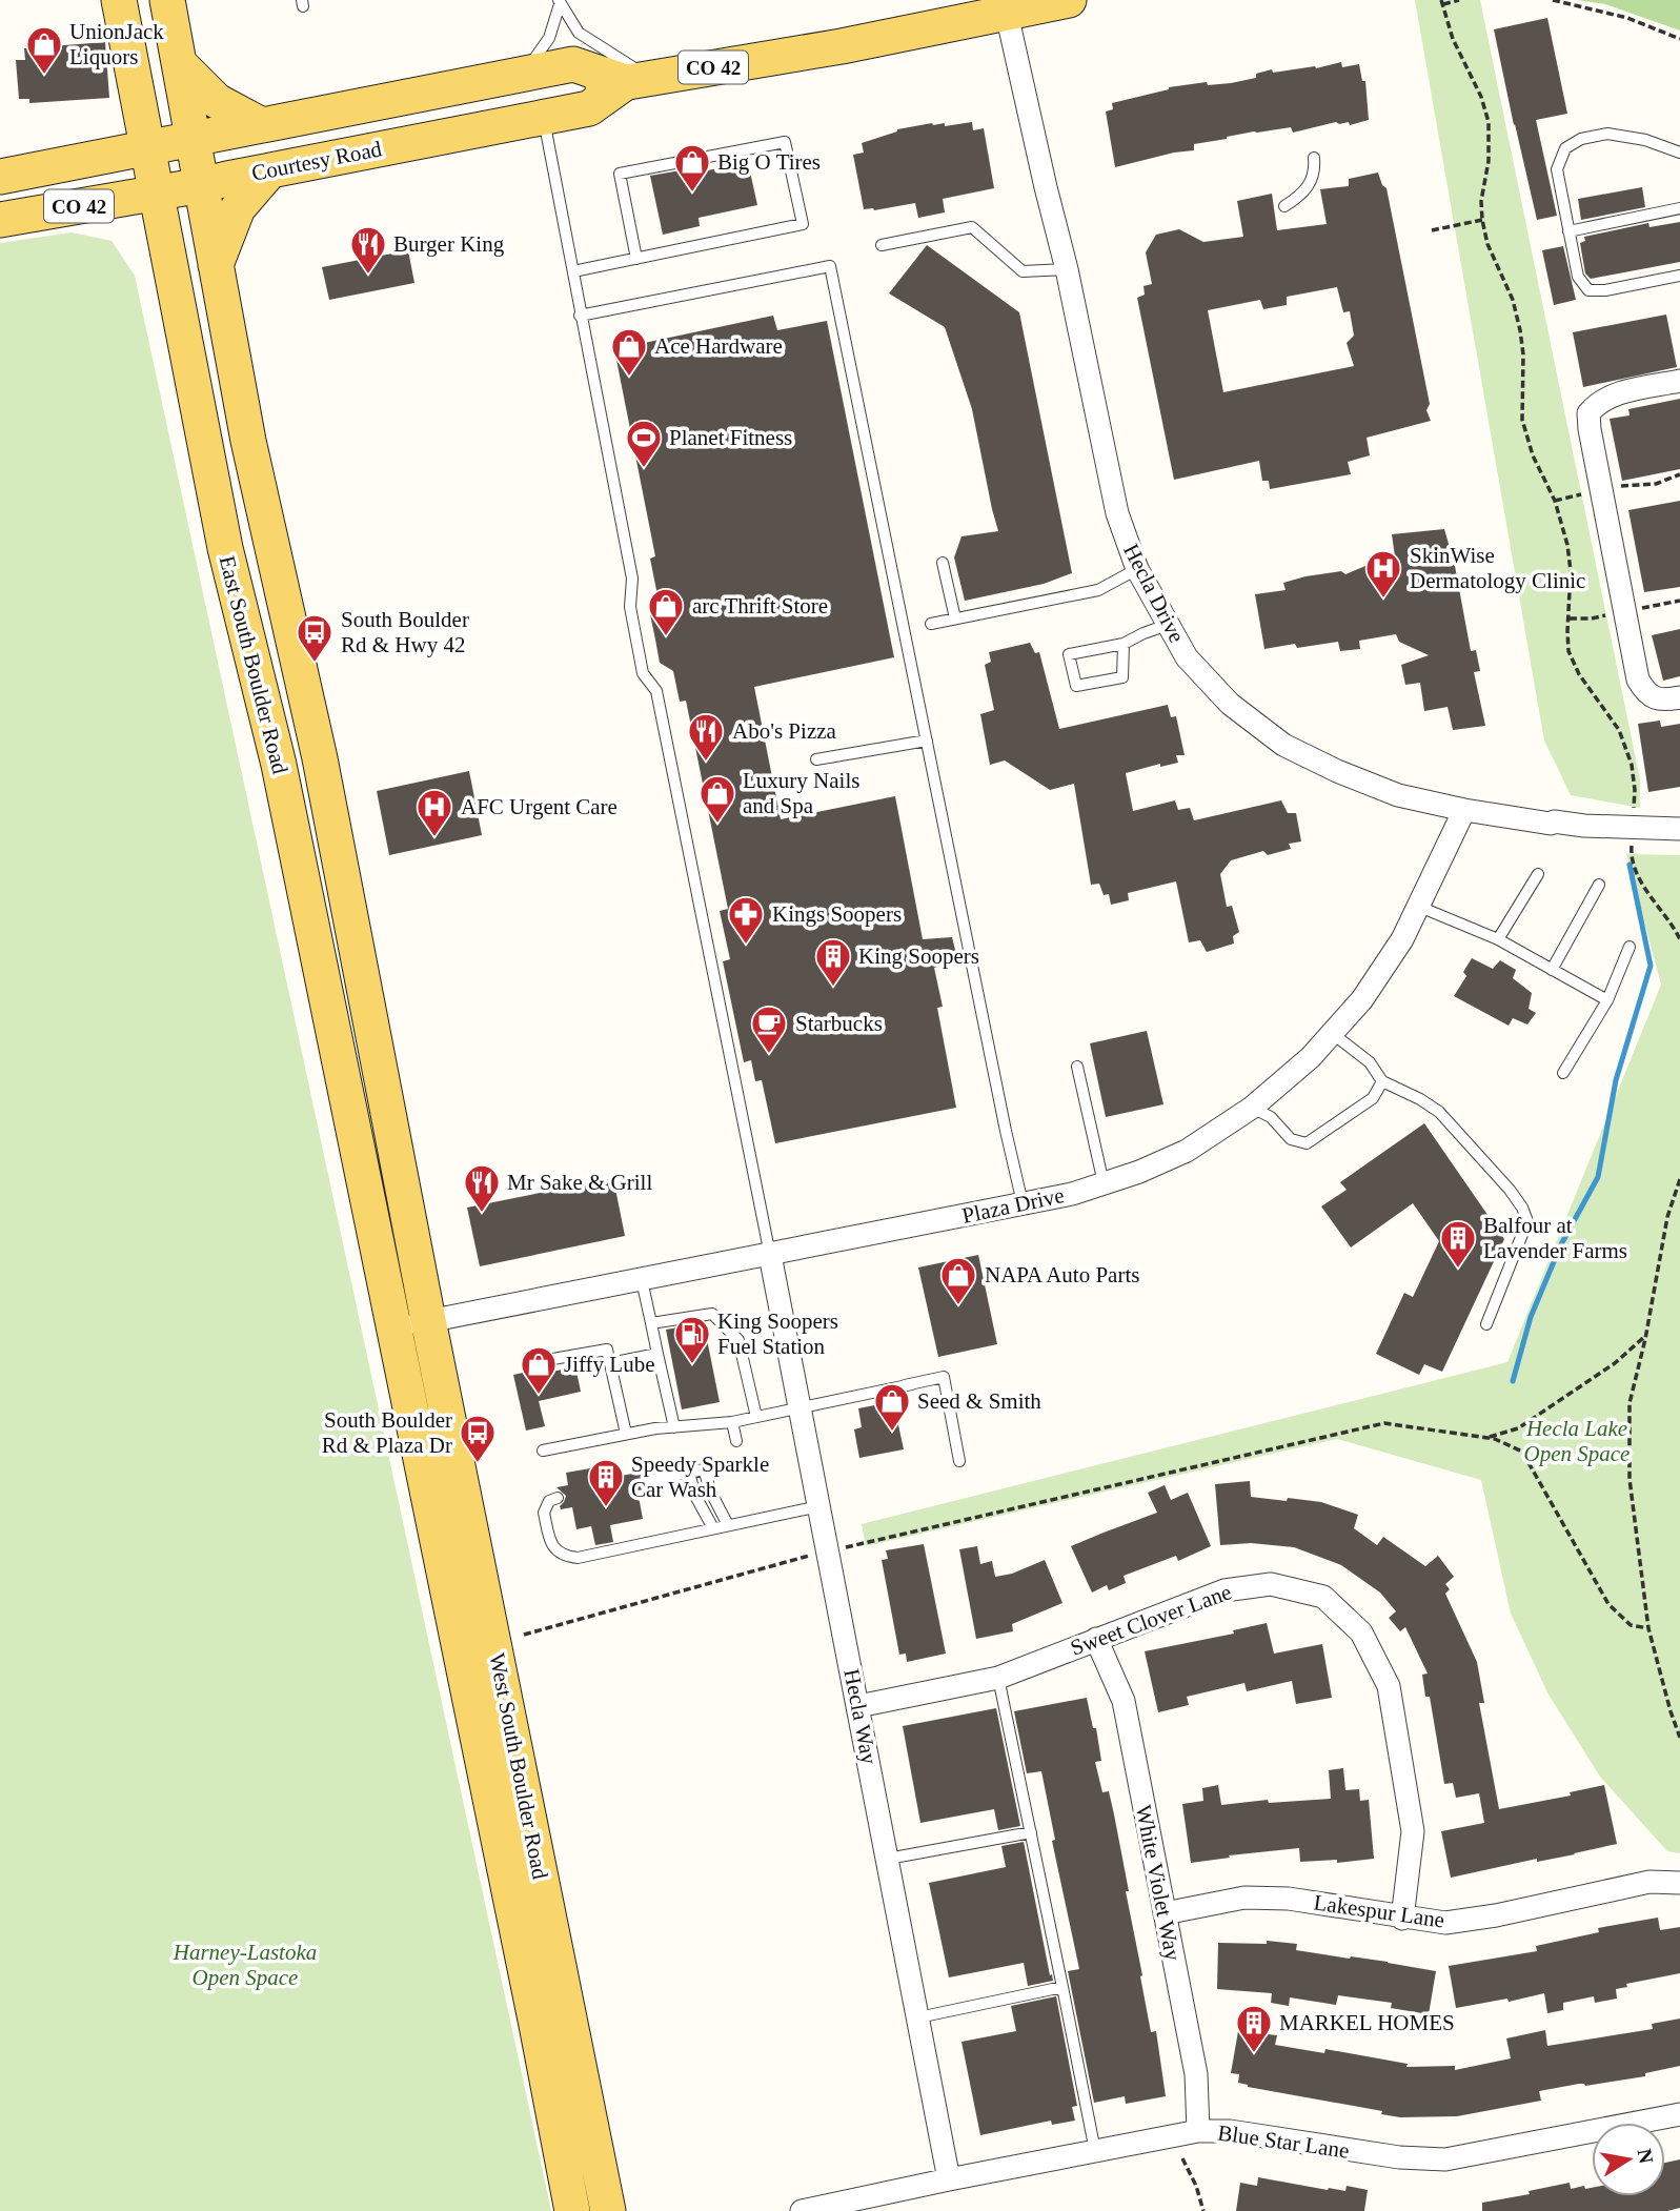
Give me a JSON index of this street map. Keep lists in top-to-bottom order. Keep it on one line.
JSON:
{"streets":{"main road":["CO 42","Courtesy Road","East South Boulder Road","West South Boulder Road"],"street":["Hecla Drive","Plaza Drive","Sweet Clover Lane","Hecla Way","White Violet Way","Lakespur Lane","Blue Star Lane"]},"crossings":[["Courtesy Road","Hecla Drive"],["Courtesy Road","East South Boulder Road"],["Hecla Drive","Plaza Drive"],["East South Boulder Road","Plaza Drive"],["East South Boulder Road","West South Boulder Road"],["Plaza Drive","Hecla Way"],["Plaza Drive","West South Boulder Road"],["Sweet Clover Lane","Hecla Way"],["Sweet Clover Lane","White Violet Way"],["Sweet Clover Lane","Lakespur Lane"],["Hecla Way","Blue Star Lane"],["White Violet Way","Lakespur Lane"],["White Violet Way","Blue Star Lane"]],"parks":["Hecla Lake Open Space","Harney-Lastoka Open Space"],"places":{"shop":["UnionJack Liquors","Big O Tires","Ace Hardware","arc Thrift Store","Luxury Nails and Spa","NAPA Auto Parts","Jiffy Lube","Seed & Smith"],"restaurant":["Burger King","Abo's Pizza","Mr Sake & Grill"],"sports":["Planet Fitness"],"hospital":["SkinWise Dermatology Clinic","AFC Urgent Care"],"bus stop":["South Boulder Rd & Hwy 42","South Boulder Rd & Plaza Dr"],"pharmacy":["Kings Soopers"],"building":["King Soopers","Balfour at Lavender Farms","Speedy Sparkle Car Wash","MARKEL HOMES"],"cafe":["Starbucks"],"fuel station":["King Soopers Fuel Station"]},"north":"right"}
